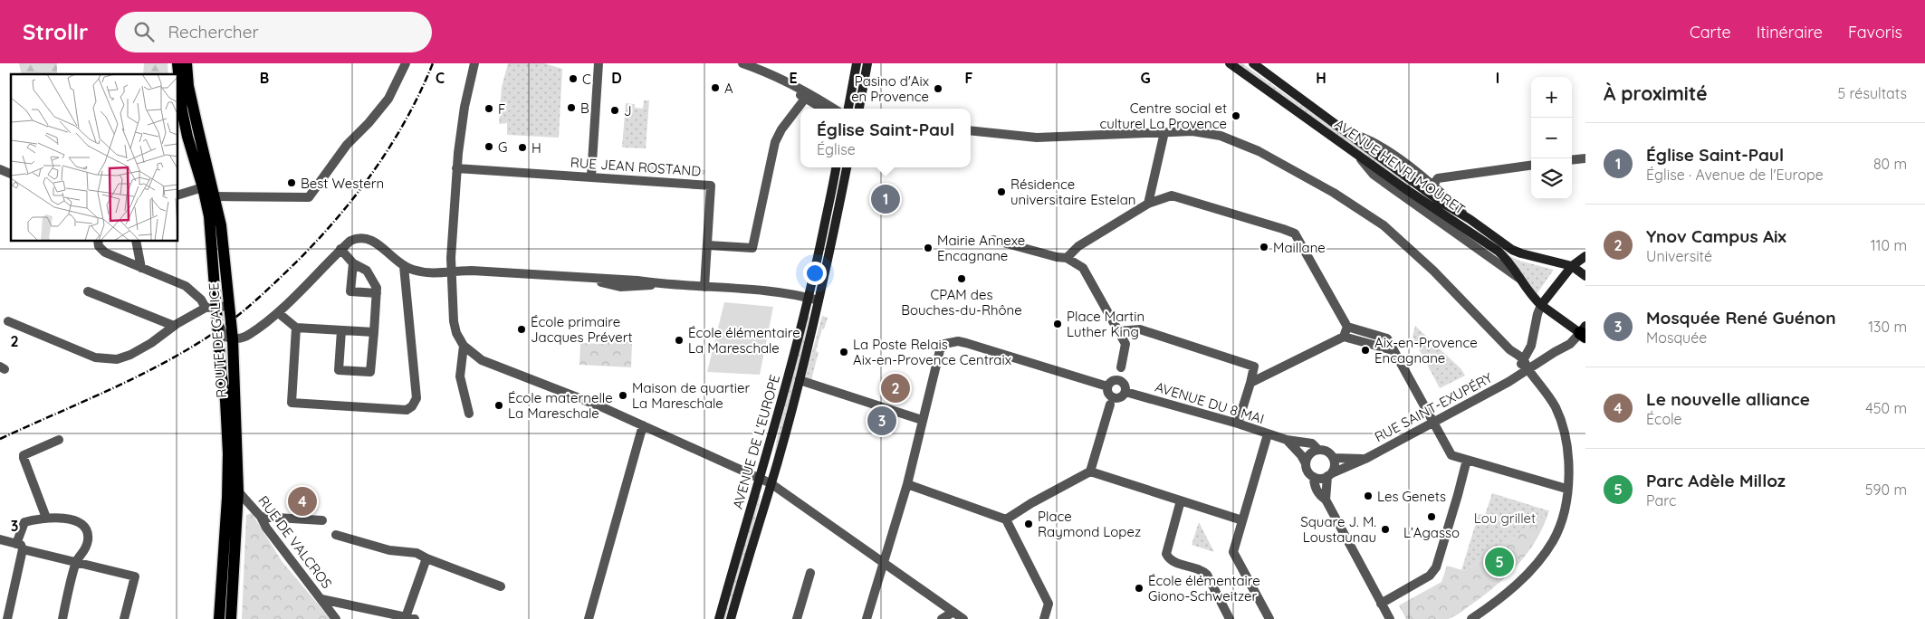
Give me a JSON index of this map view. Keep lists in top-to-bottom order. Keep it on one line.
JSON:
{"streets":{"main road":["AVENUE HENRI MOURET","ROUTE DE GALICE","AVENUE DE L'EUROPE"],"street":["RUE JEAN ROSTAND","AVENUE DU 8 MAI","RUE SAINT-EXUPÉRY","RUE DE VALCROS"]},"crossings":[["AVENUE HENRI MOURET","RUE SAINT-EXUPÉRY"],["ROUTE DE GALICE","RUE DE VALCROS"],["AVENUE DU 8 MAI","RUE SAINT-EXUPÉRY"]],"parks":["Lou grillet"],"places":["C","A","Pasino d'Aix en Provence","B","F","J","Centre social et culturel La Provence","G","H","Best Western","Résidence universitaire Estelan","Maillane","Mairie Annexe Encagnane","CPAM des Bouches-du-Rhône","Place Martin Luther King","École primaire Jacques Prévert","École élémentaire La Mareschale","Aix-en-Provence Encagnane","La Poste Relais Aix-en-Provence Centraix","Maison de quartier La Mareschale","École maternelle La Mareschale","Les Genets","L’Agasso","Place Raymond Lopez","Square J. M. Loustaunau","École élémentaire Giono-Schweitzer"],"page":{"header":"Strollr","search":"Rechercher","nav":["Carte","Itinéraire","Favoris"],"heading":["À proximité","5 résultats"],"map_buttons":["+","−"],"popup":["Église Saint-Paul","Église"],"list":[{"mark":"1","name":"Église Saint-Paul","note":"Église · Avenue de l'Europe","value":"80 m"},{"mark":"2","name":"Ynov Campus Aix","note":"Université","value":"110 m"},{"mark":"3","name":"Mosquée René Guénon","note":"Mosquée","value":"130 m"},{"mark":"4","name":"Le nouvelle alliance","note":"École","value":"450 m"},{"mark":"5","name":"Parc Adèle Milloz","note":"Parc","value":"590 m"}],"pins":["1","2","3","4","5"]},"grid":{"columns":["B","C","D","E","F","G","H","I"],"rows":["2","3"]}}
